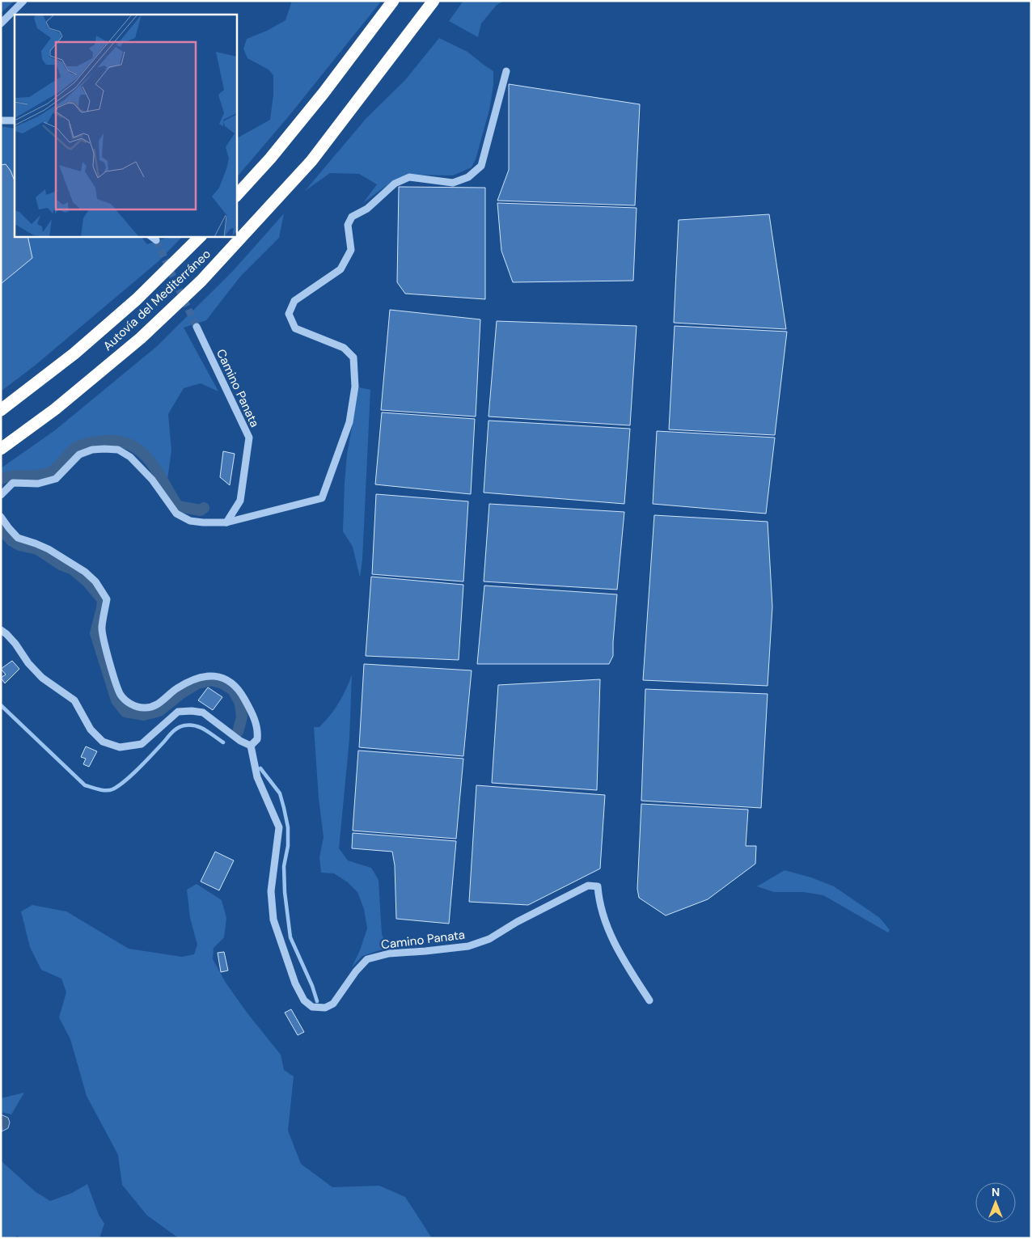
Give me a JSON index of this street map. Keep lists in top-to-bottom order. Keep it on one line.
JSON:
{"streets":{"highway":["Autovía del Mediterráneo"],"street":["Camino Panata"]},"north":"top"}
